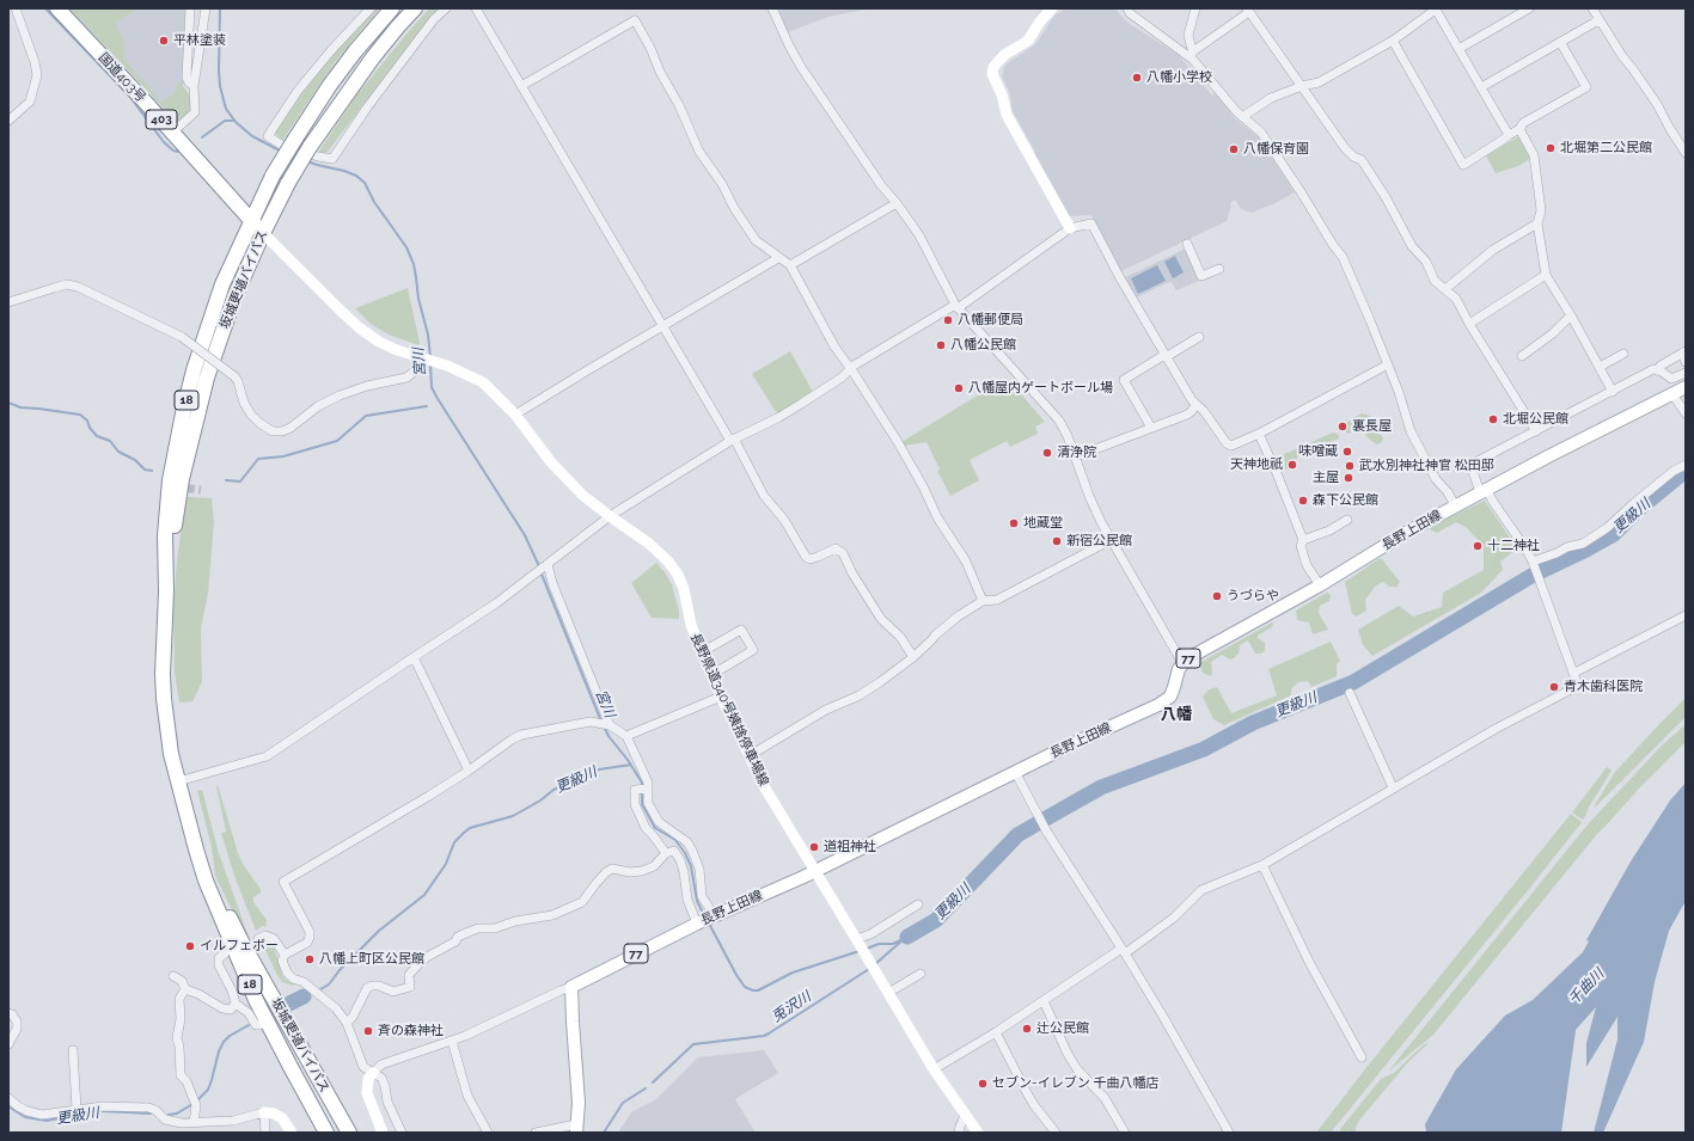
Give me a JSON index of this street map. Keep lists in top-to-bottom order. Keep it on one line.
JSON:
{"streets":{"highway":["国道403号","403","坂城更埴バイパス","18"],"main road":["長野上田線","77","長野県道340号姨捨停車場線"]},"crossings":[["国道403号","坂城更埴バイパス"],["国道403号","長野県道340号姨捨停車場線"],["坂城更埴バイパス","長野県道340号姨捨停車場線"],["長野上田線","長野県道340号姨捨停車場線"]],"districts":["八幡"],"water":["宮川","更級川","千曲川","兎沢川"],"places":["平林塗装","八幡小学校","北堀第二公民館","八幡保育園","八幡郵便局","八幡公民館","八幡屋内ゲートボール場","北堀公民館","裏長屋","味噌蔵","清浄院","天神地祇","武水別神社神官 松田邸","主屋","森下公民館","地蔵堂","新宿公民館","十二神社","うづらや","青木歯科医院","道祖神社","イルフェボー","八幡上町区公民館","辻公民館","斉の森神社","セブン-イレブン 千曲八幡店"]}
